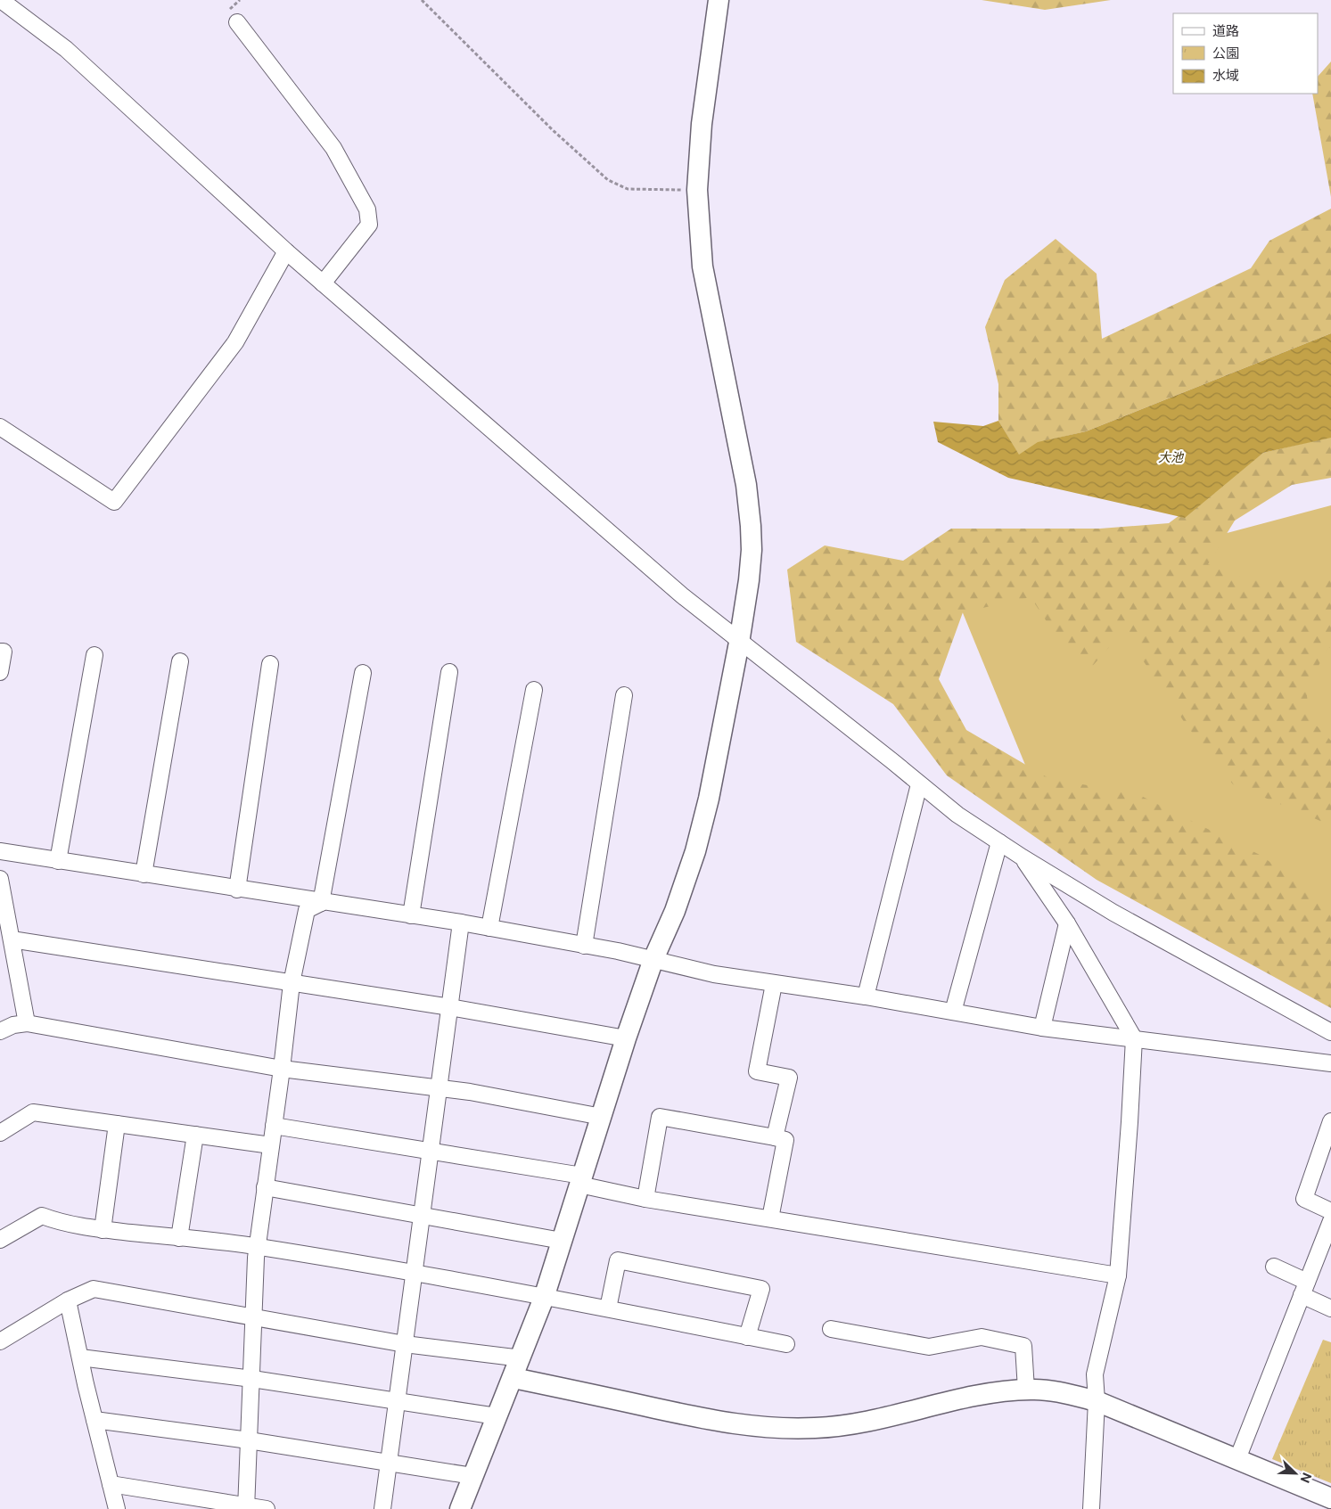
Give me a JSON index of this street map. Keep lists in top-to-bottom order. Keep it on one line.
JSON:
{"water":["大池"],"legend":["道路","公園","水域"],"north":"bottom right"}
